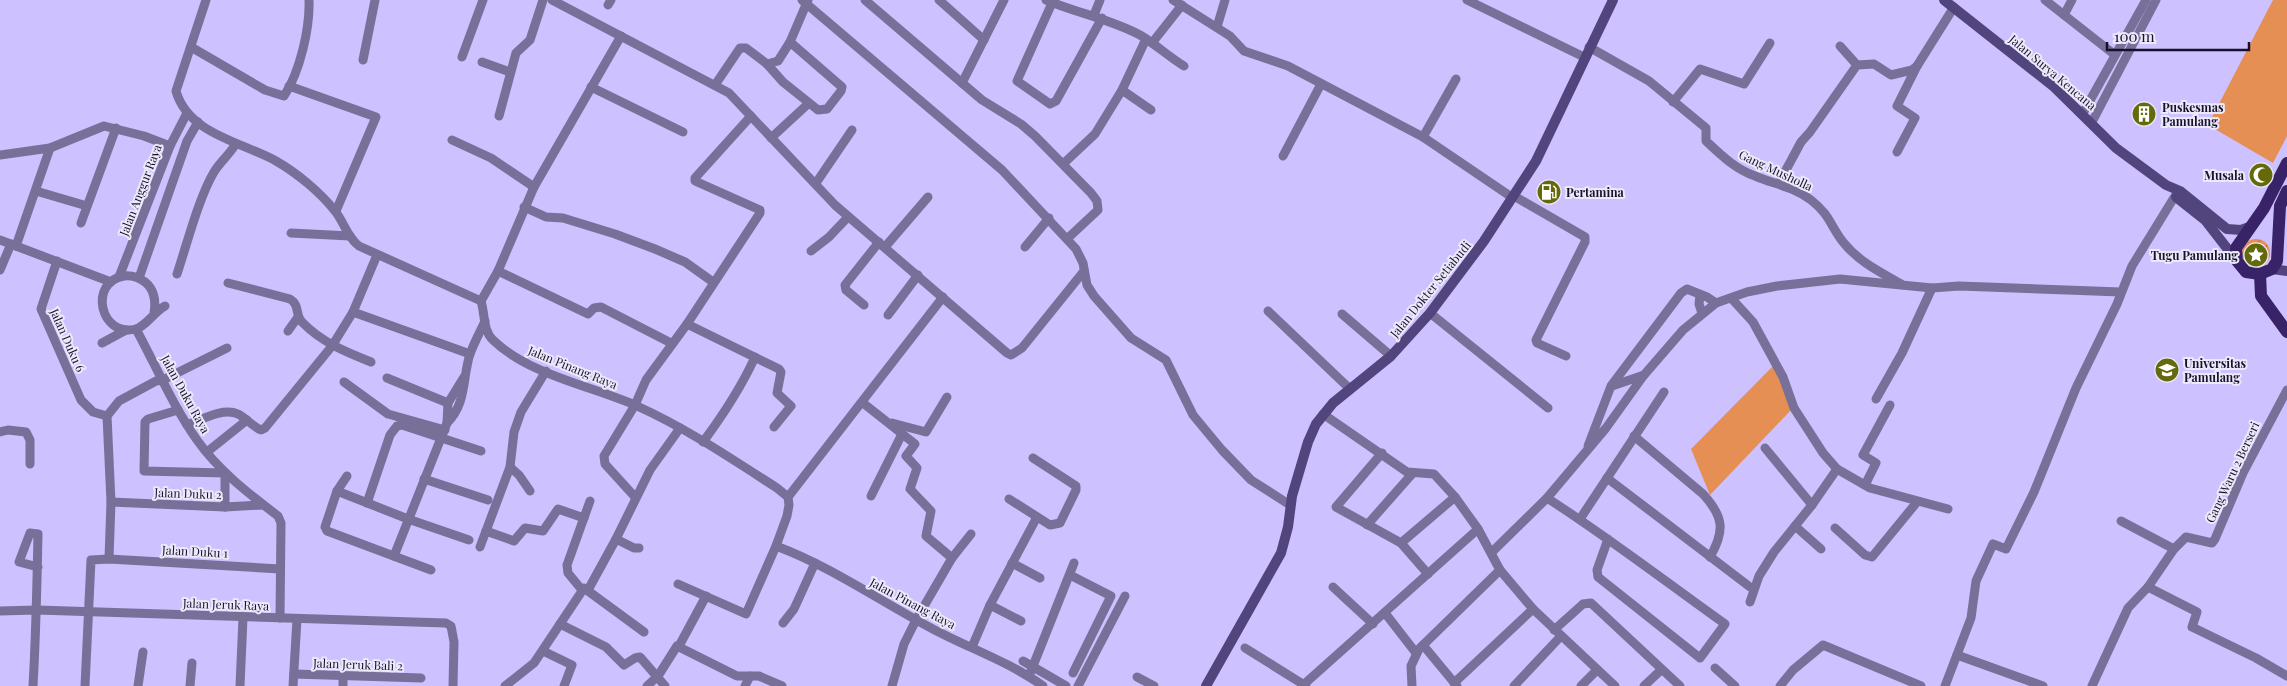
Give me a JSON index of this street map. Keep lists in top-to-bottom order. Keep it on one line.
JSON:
{"streets":{"main road":["Jalan Surya Kencana","Jalan Dokter Setiabudi"],"street":["Gang Musholla","Jalan Anggur Raya","Jalan Duku 6","Jalan Pinang Raya","Jalan Duku Raya","Gang Waru 2 Berseri","Jalan Duku 2","Jalan Duku 1","Jalan Jeruk Raya","Jalan Jeruk Bali 2"]},"crossings":[["Gang Musholla","Jalan Dokter Setiabudi"],["Jalan Anggur Raya","Jalan Duku Raya"],["Jalan Duku Raya","Jalan Duku 2"],["Jalan Duku Raya","Jalan Duku 1"],["Jalan Duku Raya","Jalan Jeruk Raya"]],"places":{"building":["Puskesmas Pamulang"],"mosque":["Musala"],"fuel station":["Pertamina"],"place":["Tugu Pamulang"],"school or university":["Universitas Pamulang"]},"scale_bar":"100 m"}
